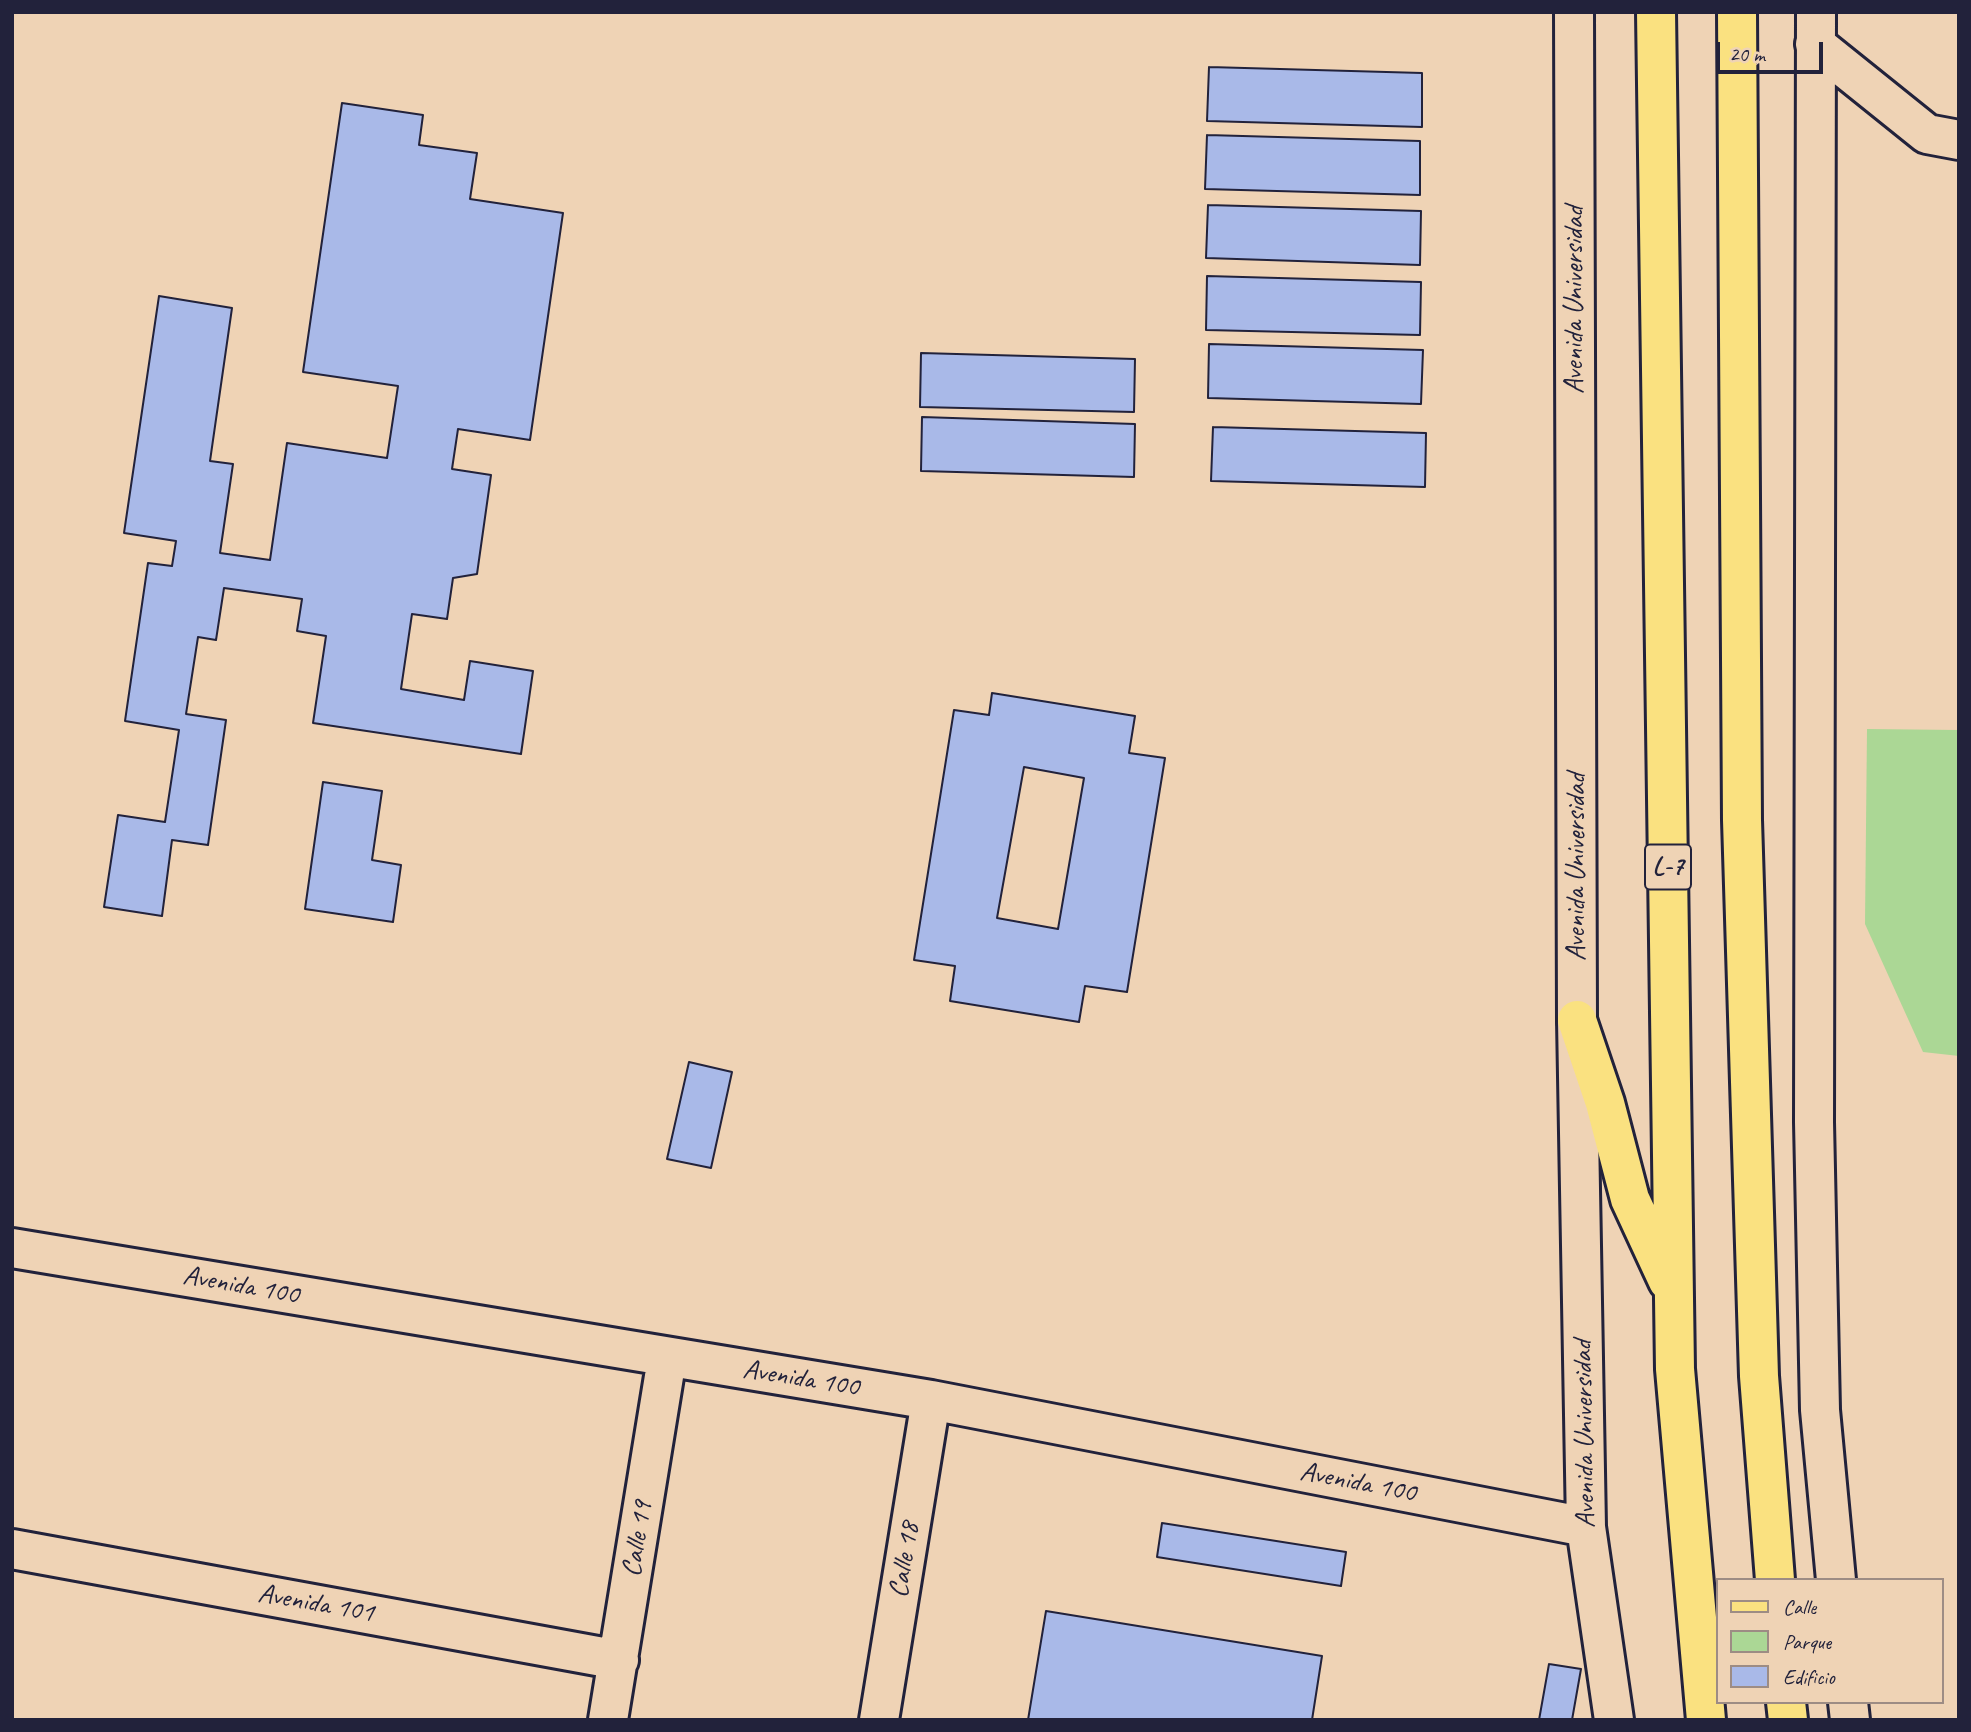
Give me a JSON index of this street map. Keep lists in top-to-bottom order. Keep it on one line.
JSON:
{"streets":{"main road":["L-7"],"street":["Avenida Universidad","Avenida 100","Calle 19","Calle 18","Avenida 101"]},"crossings":[["Avenida Universidad","Avenida 100"],["Avenida 100","Calle 19"],["Avenida 100","Calle 18"],["Calle 19","Avenida 101"]],"legend":["Calle","Parque","Edificio"],"scale_bar":"20 m"}
